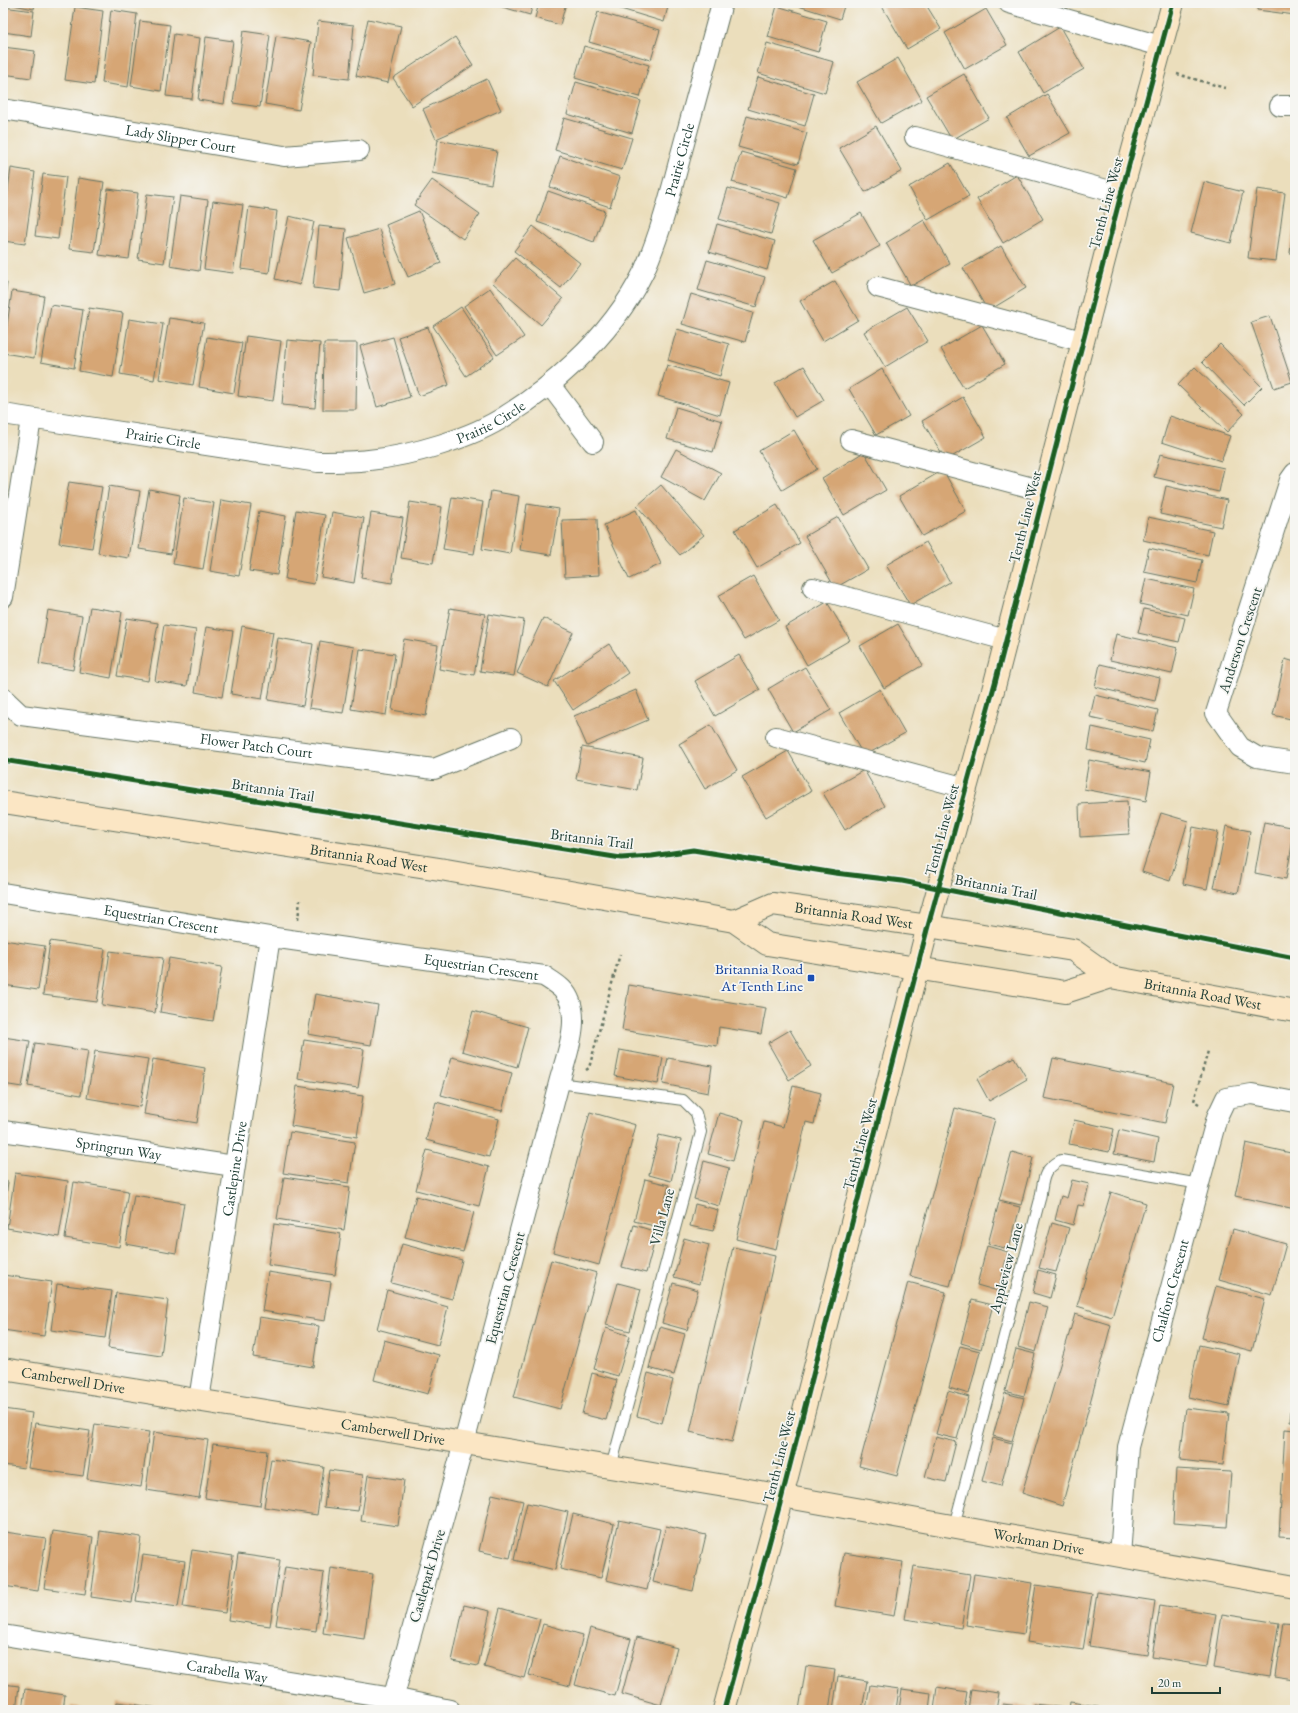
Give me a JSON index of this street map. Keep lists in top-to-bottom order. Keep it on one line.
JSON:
{"streets":{"street":["Lady Slipper Court","Prairie Circle","Tenth Line West","Anderson Crescent","Flower Patch Court","Britannia Road West","Equestrian Crescent","Springrun Way","Castlepine Drive","Chalfont Crescent","Camberwell Drive","Workman Drive","Castlepark Drive","Carabella Way"],"lane":["Villa Lane","Appleview Lane"],"cycle path":["Britannia Trail"]},"crossings":[["Tenth Line West","Britannia Road West"],["Tenth Line West","Camberwell Drive"],["Tenth Line West","Workman Drive"],["Equestrian Crescent","Castlepine Drive"],["Equestrian Crescent","Villa Lane"],["Equestrian Crescent","Camberwell Drive"],["Equestrian Crescent","Castlepark Drive"],["Springrun Way","Castlepine Drive"],["Castlepine Drive","Camberwell Drive"],["Villa Lane","Camberwell Drive"],["Appleview Lane","Chalfont Crescent"],["Appleview Lane","Workman Drive"],["Chalfont Crescent","Workman Drive"],["Camberwell Drive","Workman Drive"],["Camberwell Drive","Castlepark Drive"],["Castlepark Drive","Carabella Way"]],"places":{"transit":["Britannia Road At Tenth Line"]},"scale_bar":"20 m"}
